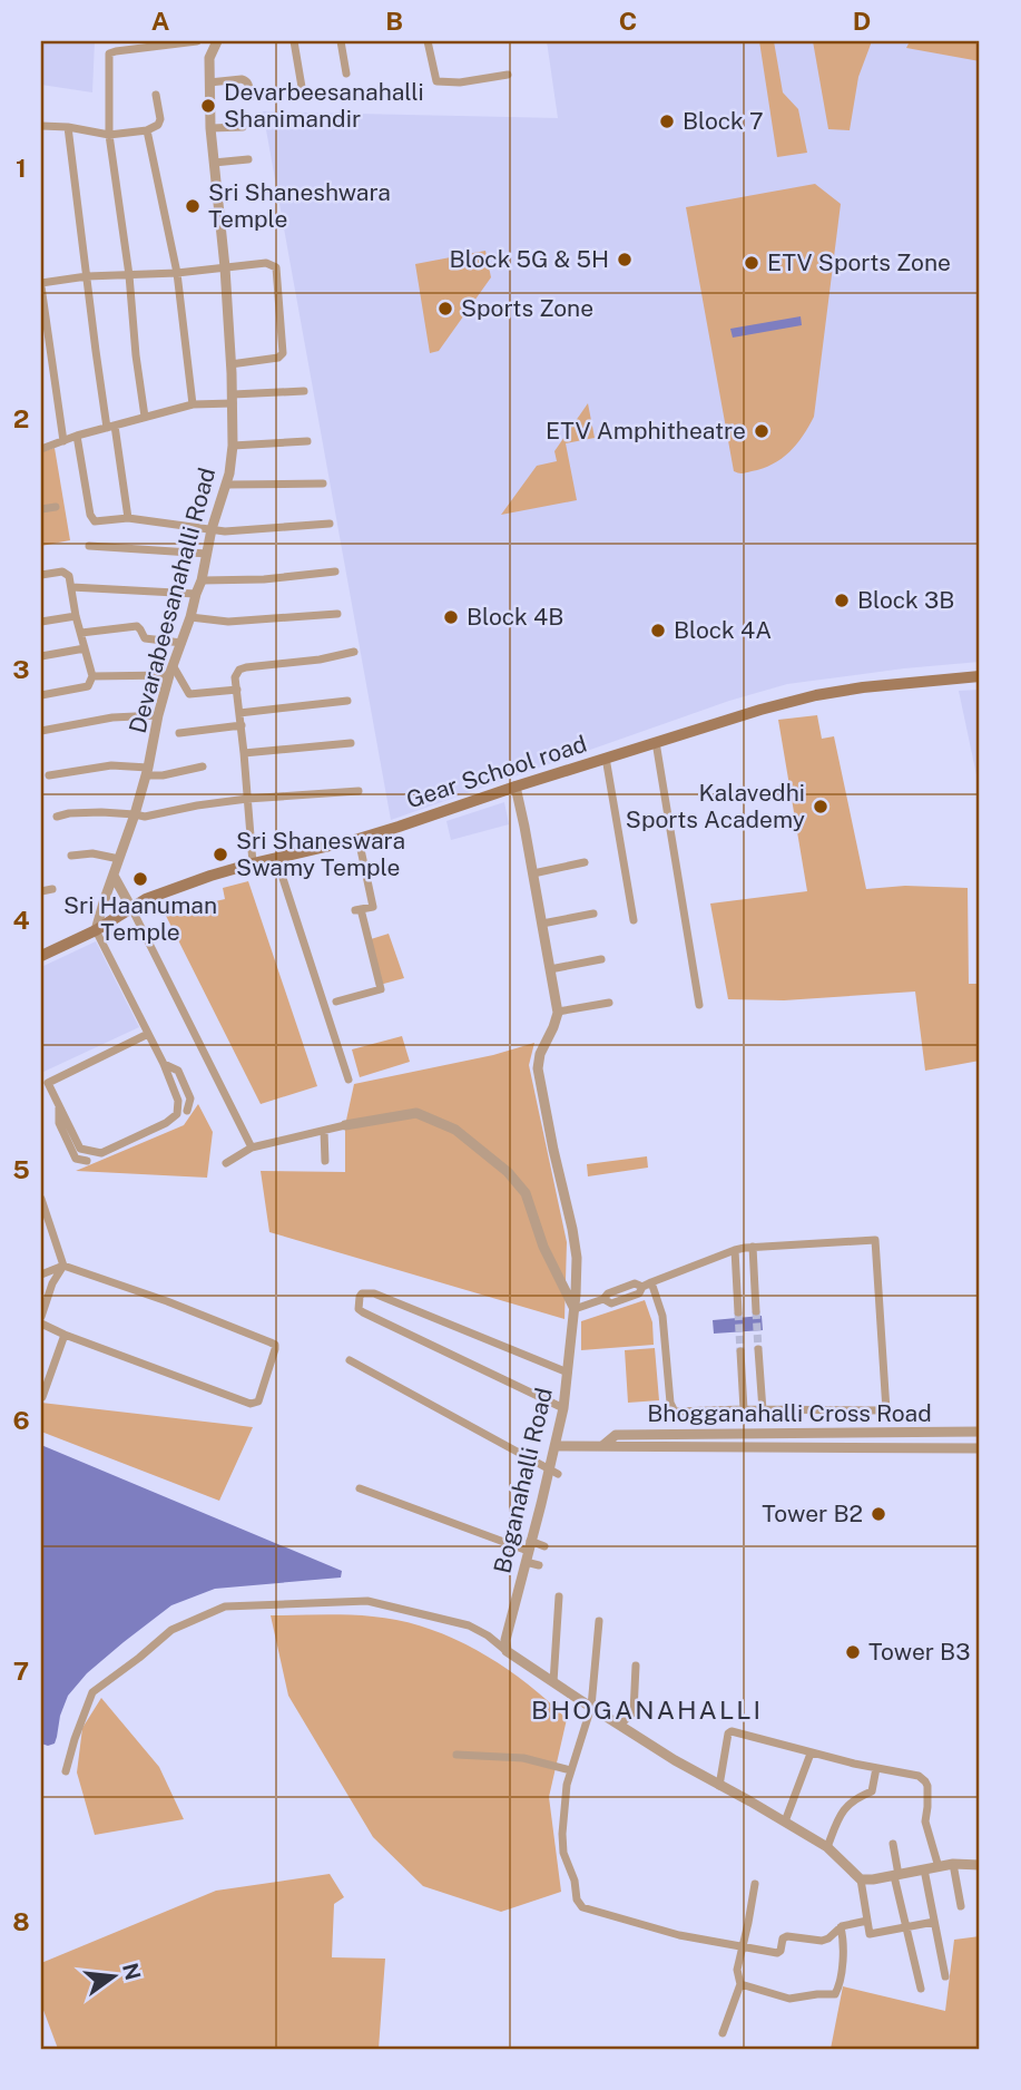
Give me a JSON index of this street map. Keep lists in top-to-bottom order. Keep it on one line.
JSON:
{"streets":{"main road":["Gear School road"],"street":["Devarabeesanahalli Road","Bhogganahalli Cross Road","Boganahalli Road"]},"crossings":[["Devarabeesanahalli Road","Gear School road"],["Gear School road","Boganahalli Road"],["Bhogganahalli Cross Road","Boganahalli Road"]],"districts":["BHOGANAHALLI"],"places":["Devarbeesanahalli Shanimandir","Block 7","Sri Shaneshwara Temple","Block 5G & 5H","ETV Sports Zone","Sports Zone","ETV Amphitheatre","Block 3B","Block 4B","Block 4A","Kalavedhi Sports Academy","Sri Shaneswara Swamy Temple","Sri Haanuman Temple","Tower B2","Tower B3"],"north":"right","grid":{"columns":["A","B","C","D"],"rows":["1","2","3","4","5","6","7","8"]}}
